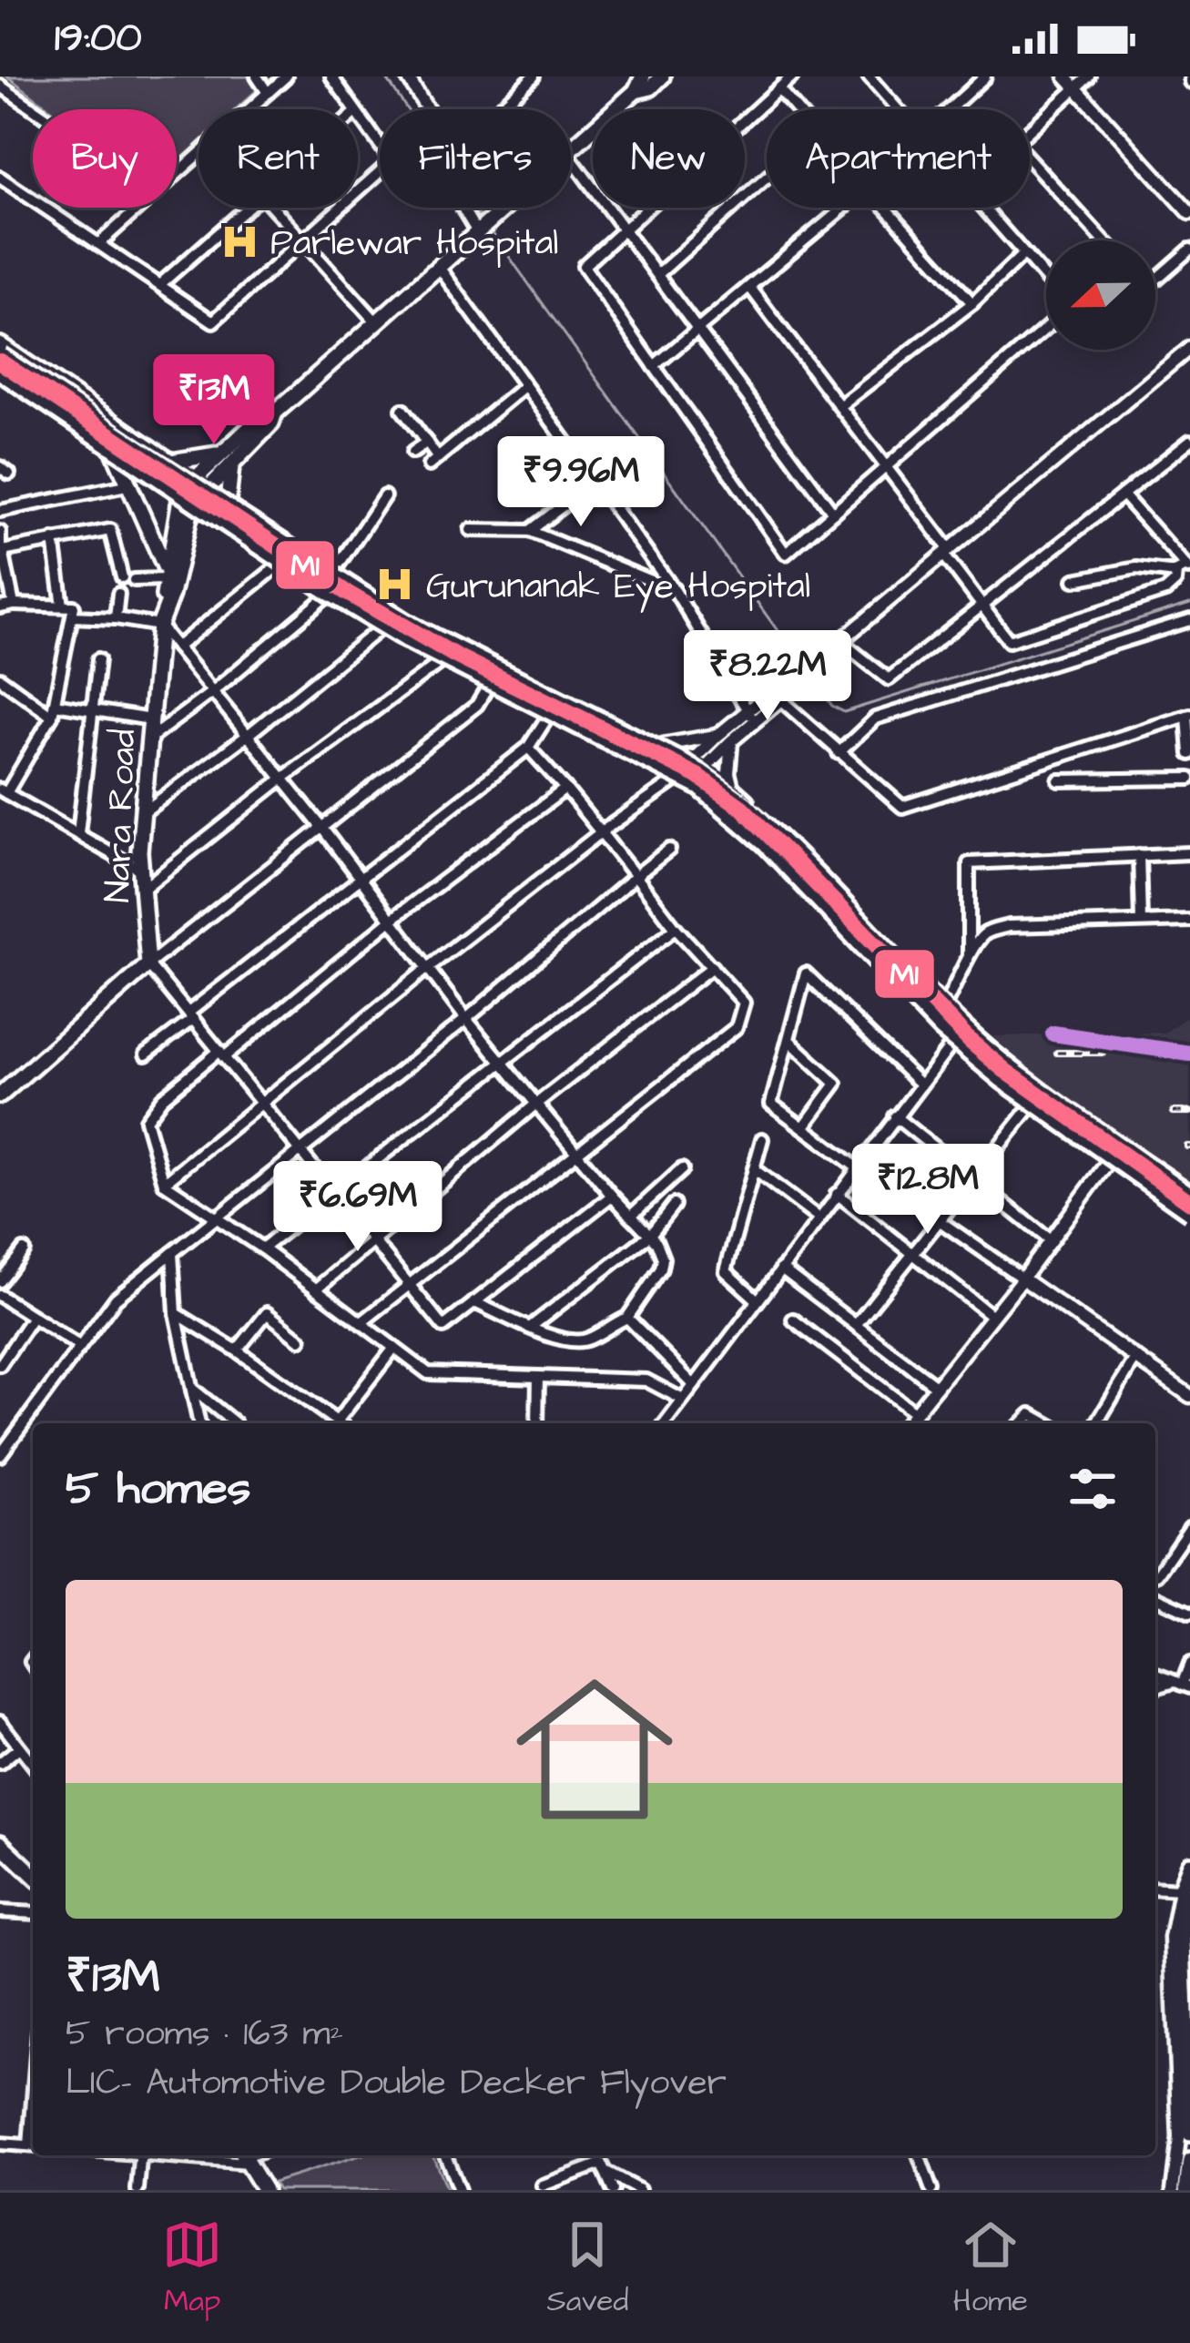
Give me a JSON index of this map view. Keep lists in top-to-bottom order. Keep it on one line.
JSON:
{"streets":{"main road":["Nara Road"]},"places":{"hospital":["Parlewar Hospital","Gurunanak Eye Hospital"]},"lines":["transit line M1"],"north":"left","page":{"status":"19:00","chip":["Buy","Rent","Filters","New","Apartment"],"price":["₹13M","₹9.96M","₹8.22M","₹12.8M","₹6.69M"],"heading":"5 homes","list":[{"name":"₹13M","note":"5 rooms · 163 m² · LIC- Automotive Double Decker Flyover"}],"tabs":["Map","Saved","Home"]}}
